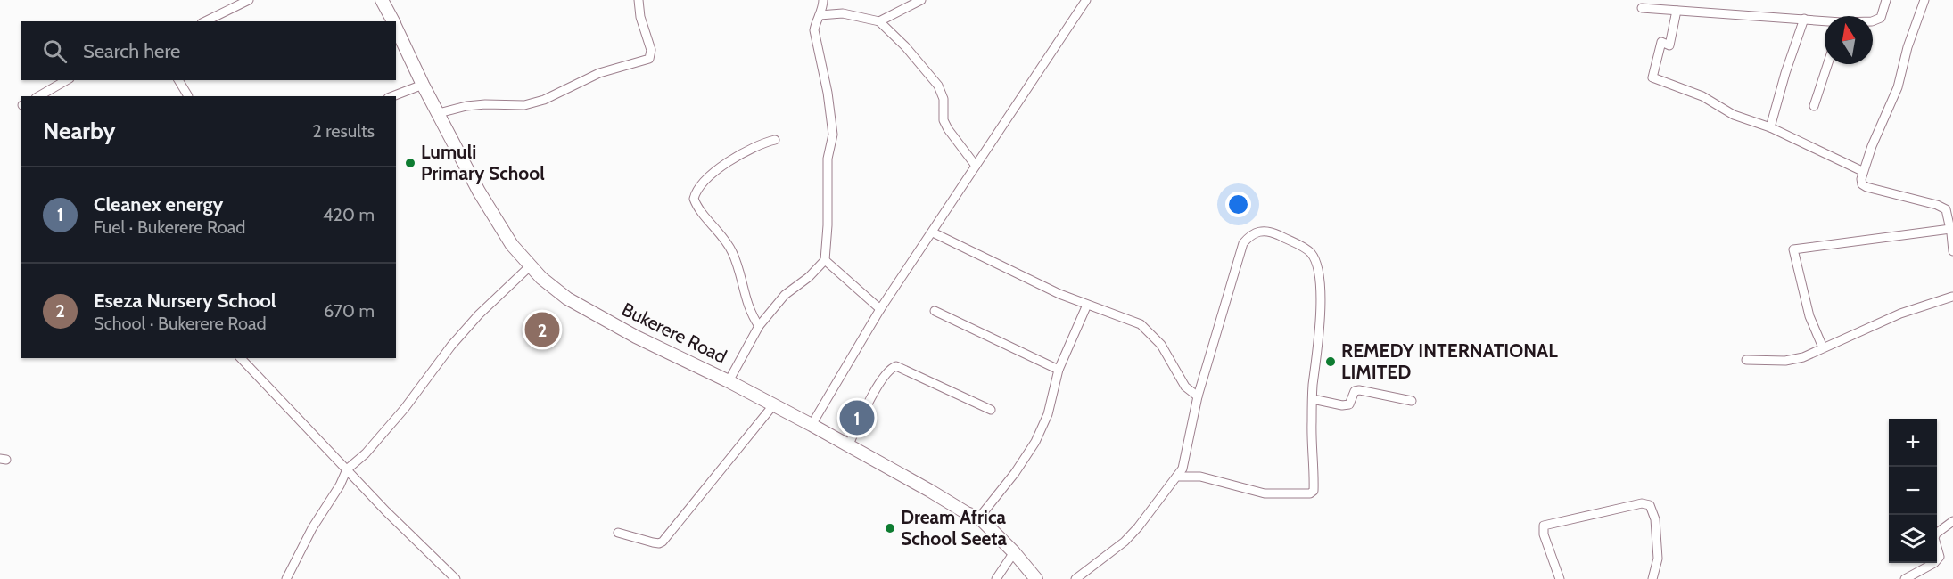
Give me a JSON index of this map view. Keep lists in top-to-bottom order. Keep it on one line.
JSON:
{"streets":{"main road":["Bukerere Road"]},"places":["Lumuli Primary School","REMEDY INTERNATIONAL LIMITED","Dream Africa School Seeta"],"north":"top","page":{"search":"Search here","heading":["Nearby","2 results"],"list":[{"mark":"1","name":"Cleanex energy","note":"Fuel · Bukerere Road","value":"420 m"},{"mark":"2","name":"Eseza Nursery School","note":"School · Bukerere Road","value":"670 m"}],"pins":["2","1"],"map_buttons":["+","−"]}}
